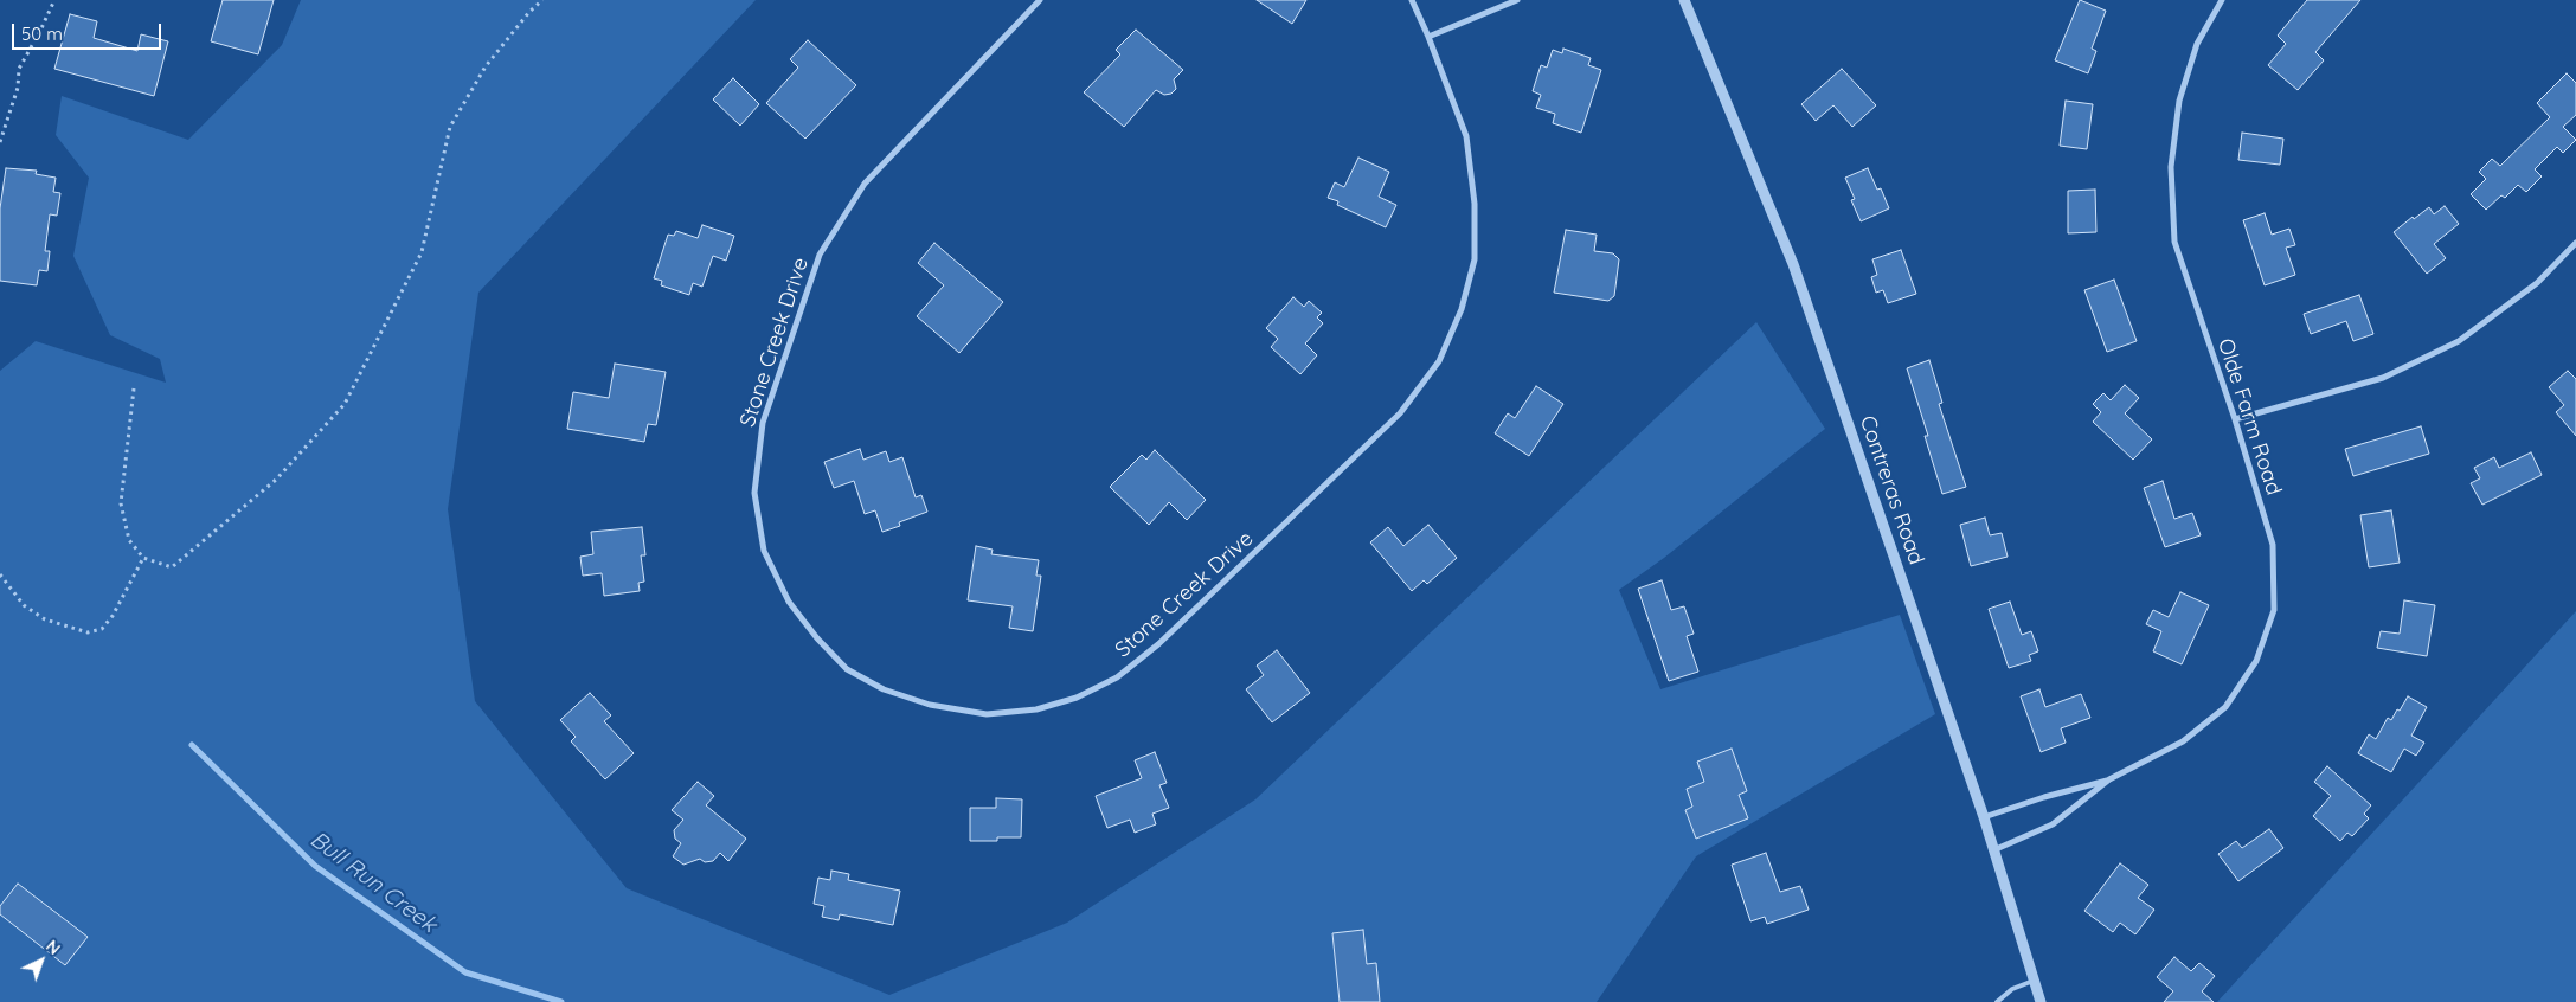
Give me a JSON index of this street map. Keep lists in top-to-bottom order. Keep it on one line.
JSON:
{"streets":{"street":["Stone Creek Drive","Olde Farm Road","Contreras Road"]},"crossings":[["Olde Farm Road","Contreras Road"]],"water":["Bull Run Creek"],"scale_bar":"50 m","north":"top right"}
